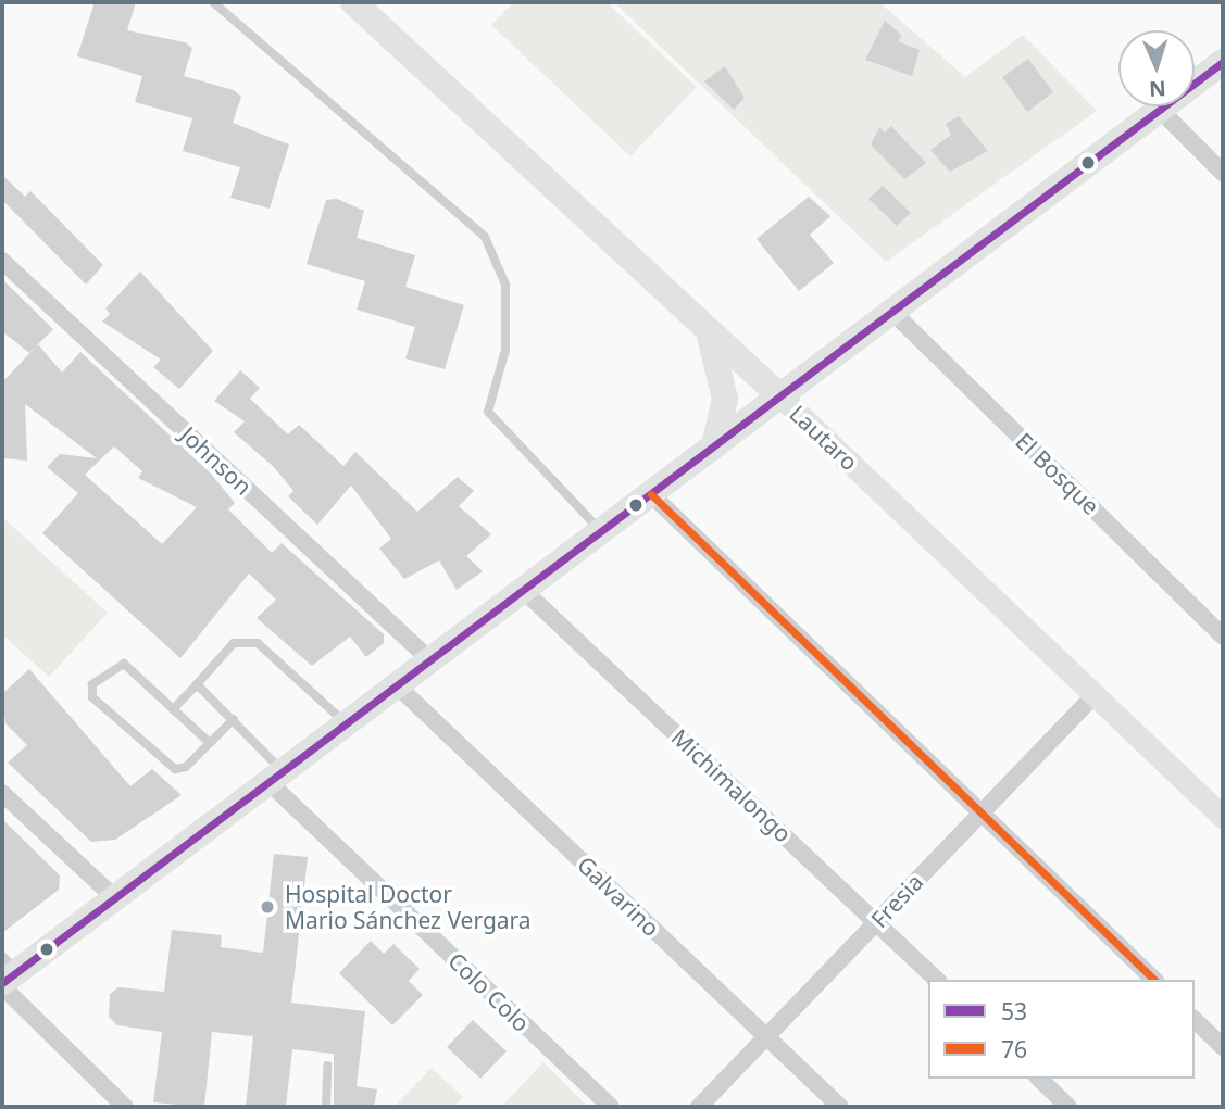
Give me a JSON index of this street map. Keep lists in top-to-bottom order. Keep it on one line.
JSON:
{"streets":{"main road":["Lautaro"],"street":["Johnson","El Bosque","Michimalongo","Galvarino","Fresia","Colo Colo"]},"crossings":[["Lautaro","Fresia"],["Michimalongo","Fresia"],["Galvarino","Fresia"]],"places":["Hospital Doctor Mario Sánchez Vergara"],"lines":["transit line 53","transit line 76"],"legend":["53","76"],"north":"bottom"}
